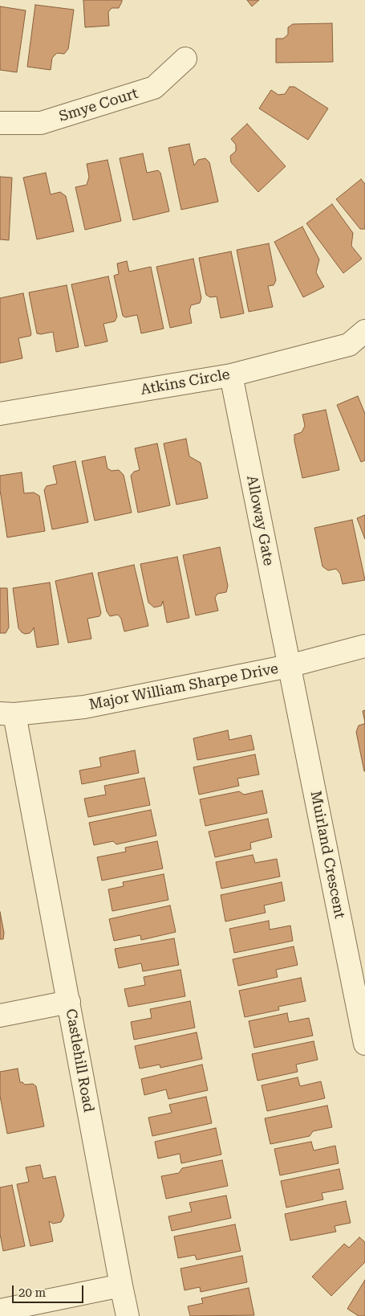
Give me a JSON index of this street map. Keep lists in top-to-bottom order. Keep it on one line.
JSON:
{"streets":{"street":["Smye Court","Atkins Circle","Alloway Gate","Major William Sharpe Drive","Muirland Crescent","Castlehill Road"]},"crossings":[["Atkins Circle","Alloway Gate"],["Alloway Gate","Major William Sharpe Drive"],["Alloway Gate","Muirland Crescent"],["Major William Sharpe Drive","Muirland Crescent"],["Major William Sharpe Drive","Castlehill Road"]],"scale_bar":"20 m"}
